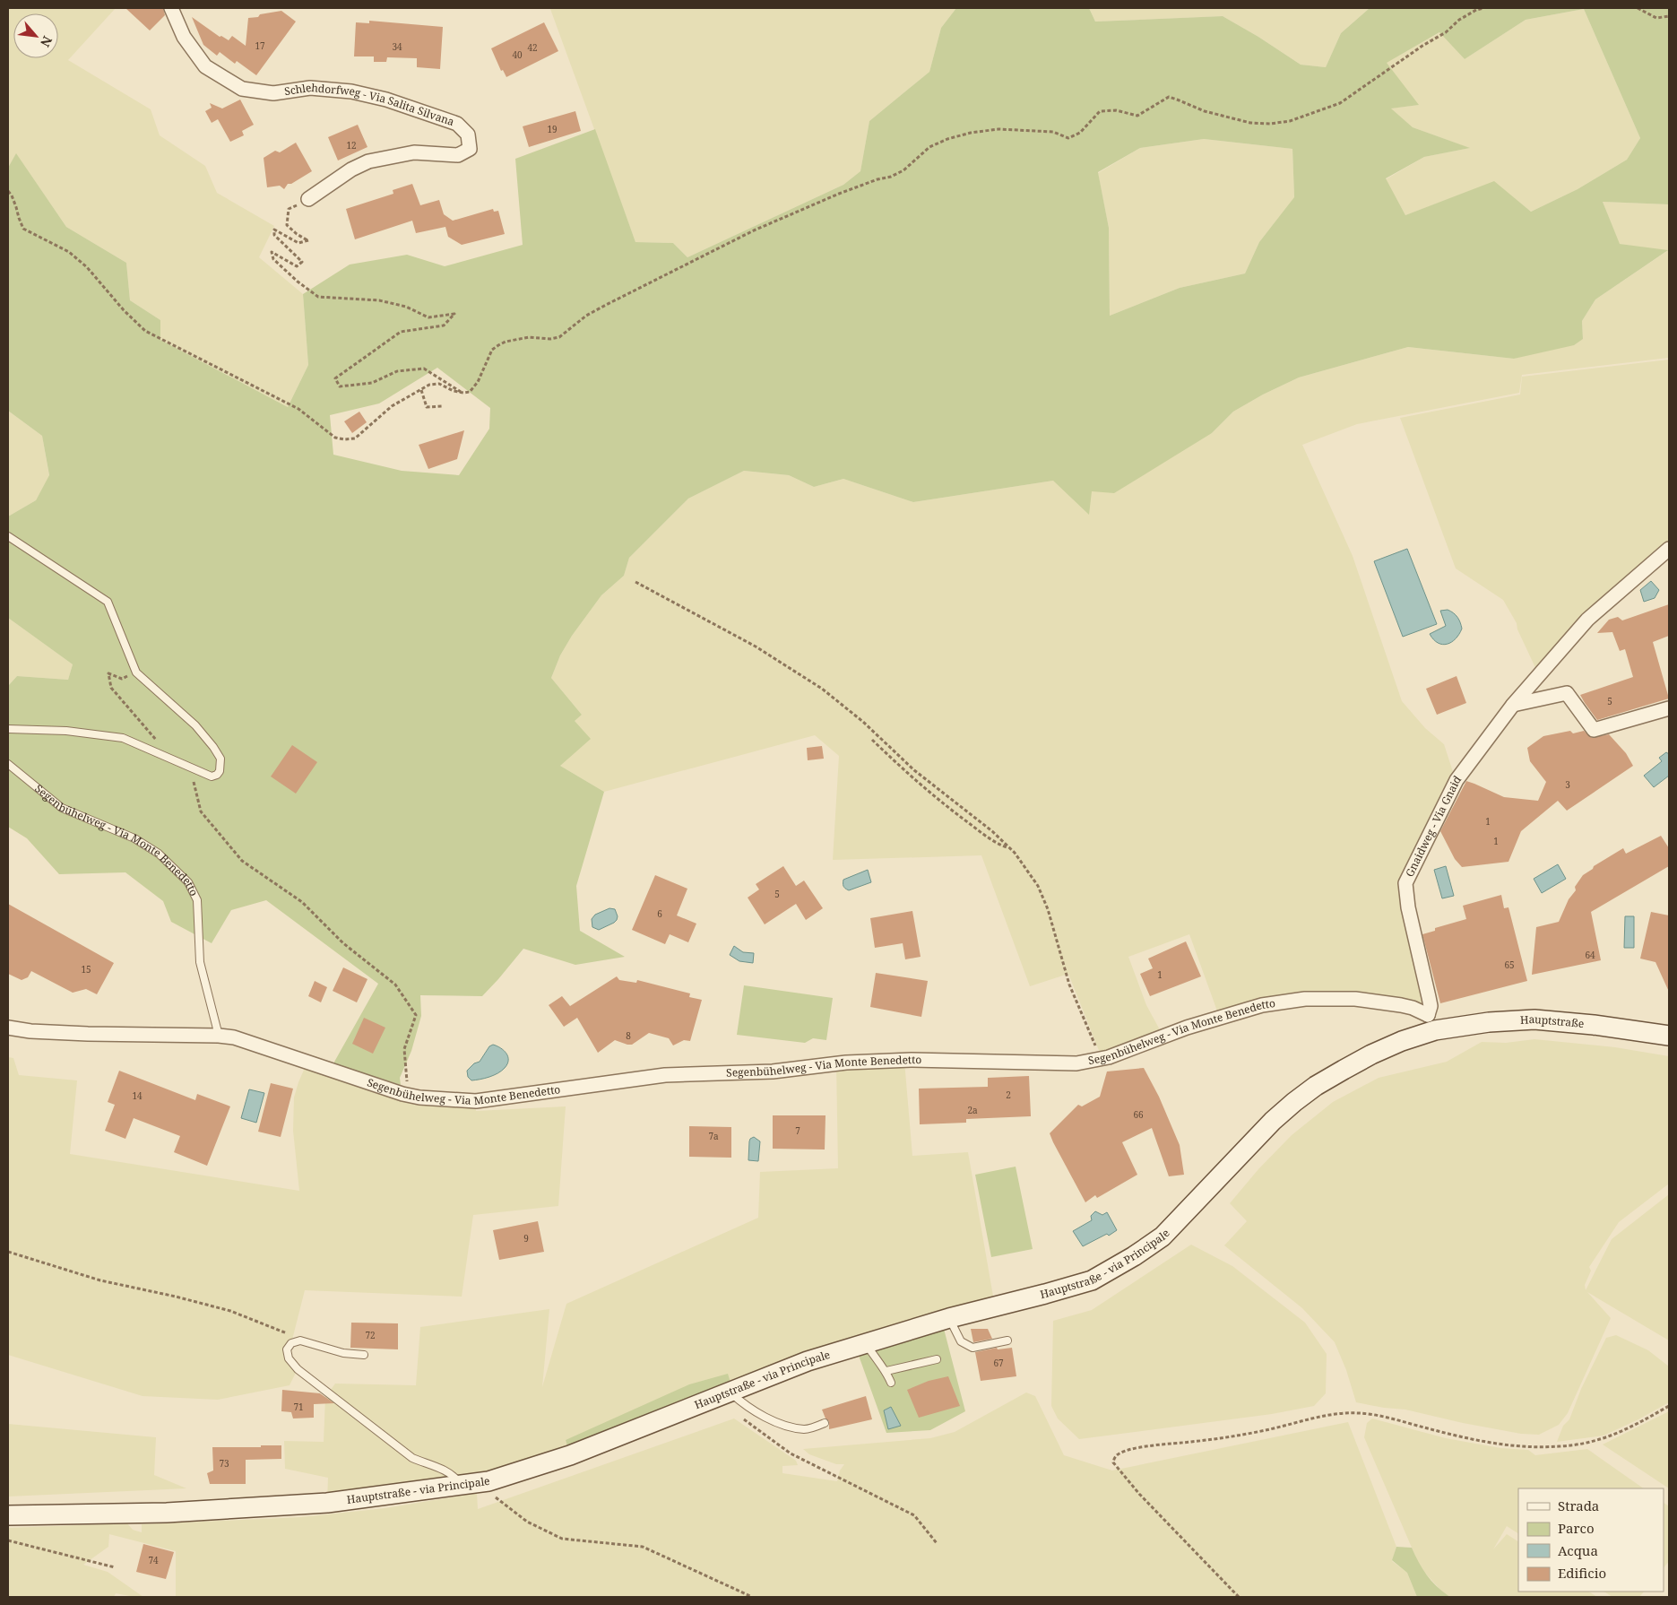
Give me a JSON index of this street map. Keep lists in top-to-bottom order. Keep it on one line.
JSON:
{"streets":{"street":["Schlehdorfweg - Via Salita Silvana","Gnaidweg - Via Gnaid","Segenbühelweg - Via Monte Benedetto","Hauptstraße","Hauptstraße - via Principale"]},"crossings":[["Gnaidweg - Via Gnaid","Segenbühelweg - Via Monte Benedetto"],["Gnaidweg - Via Gnaid","Hauptstraße"],["Gnaidweg - Via Gnaid","Hauptstraße - via Principale"],["Segenbühelweg - Via Monte Benedetto","Hauptstraße"],["Segenbühelweg - Via Monte Benedetto","Hauptstraße - via Principale"],["Hauptstraße","Hauptstraße - via Principale"]],"house_numbers":["17","34","42","40","19","12","5","3","1","1","5","6","64","65","15","1","8","2","14","2a","66","7","7a","9","72","67","71","73","74"],"legend":["Strada","Parco","Acqua","Edificio"],"north":"bottom right"}
